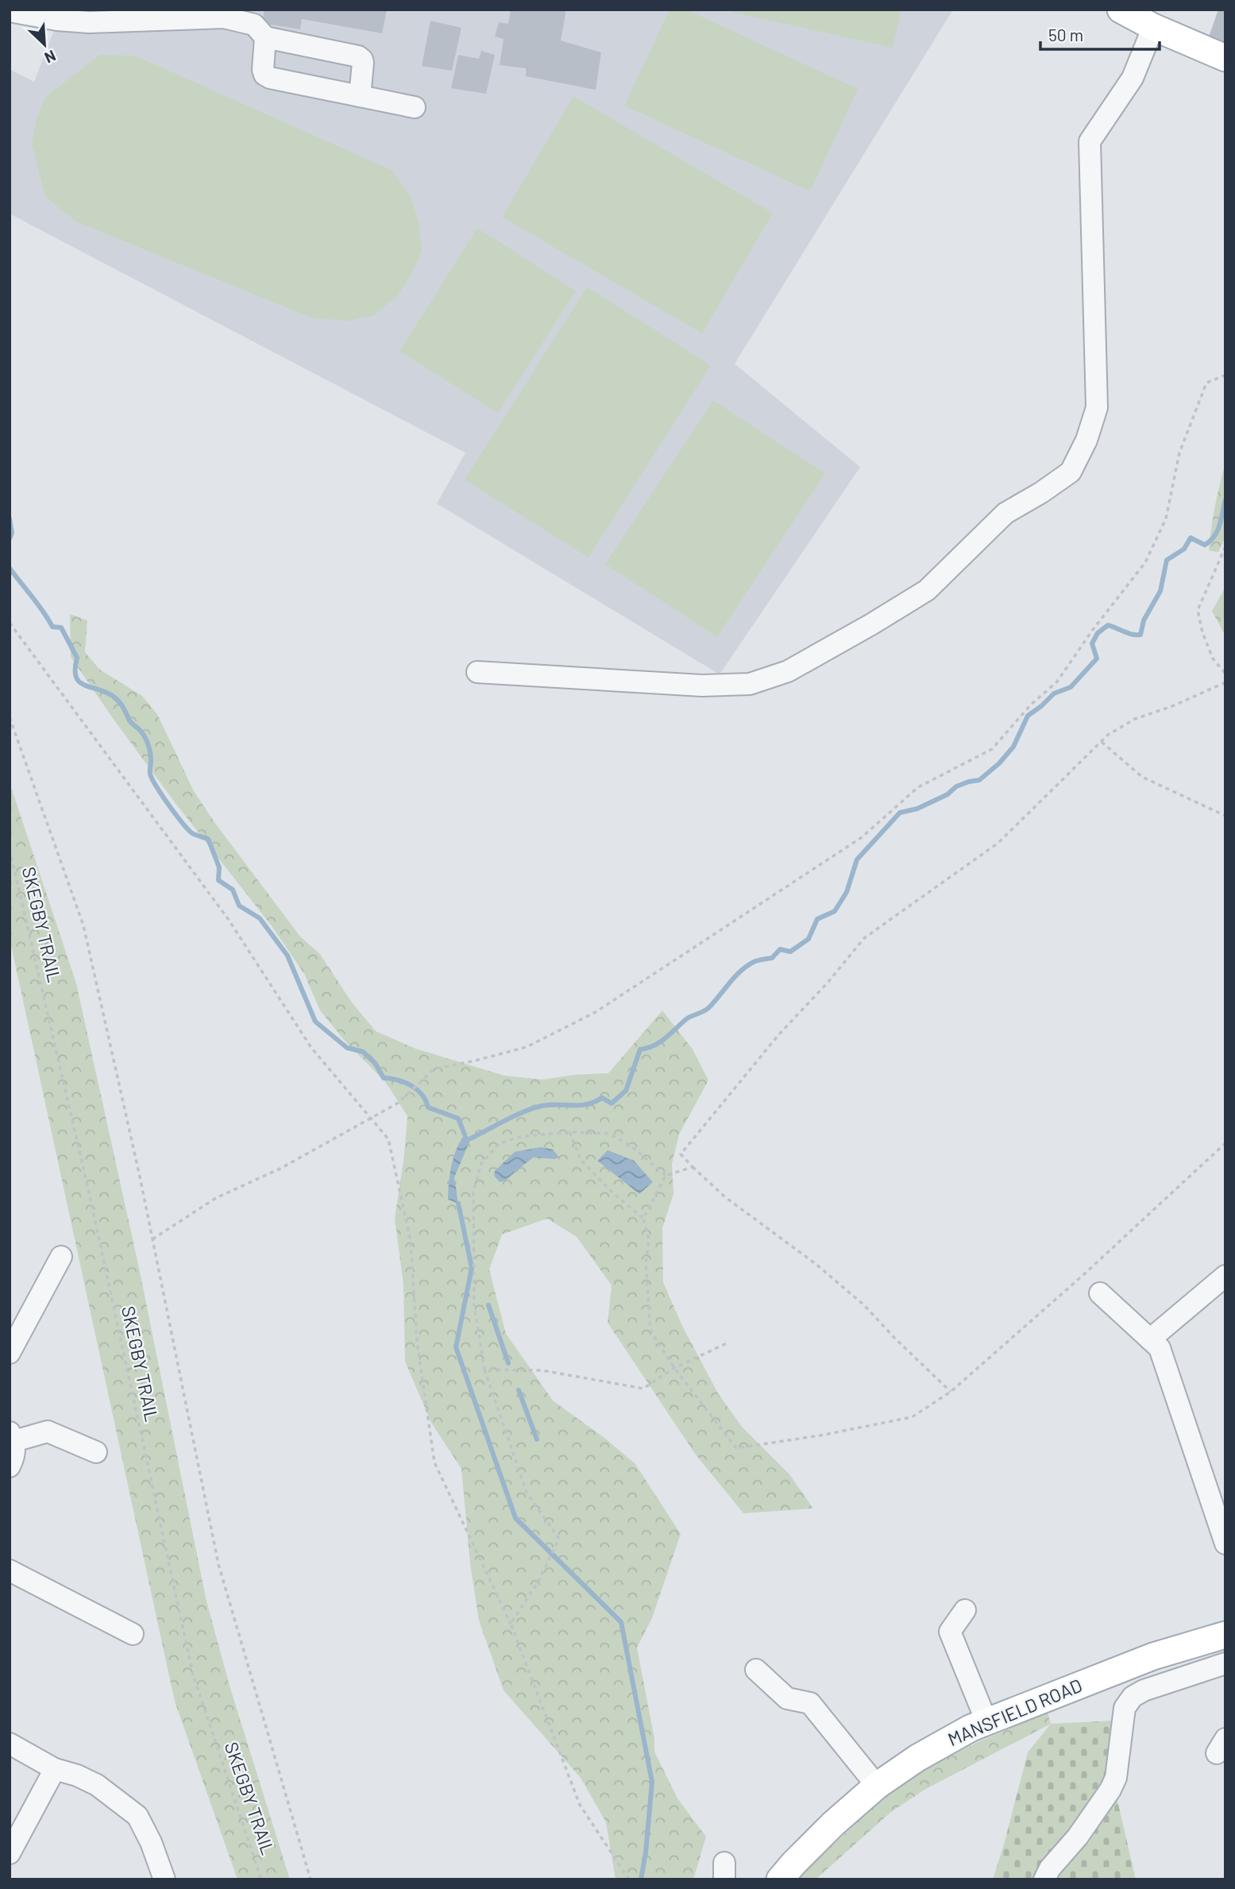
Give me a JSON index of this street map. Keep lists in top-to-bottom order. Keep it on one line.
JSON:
{"streets":{"main road":["MANSFIELD ROAD"],"path":["SKEGBY TRAIL"]},"scale_bar":"50 m","north":"bottom right"}
